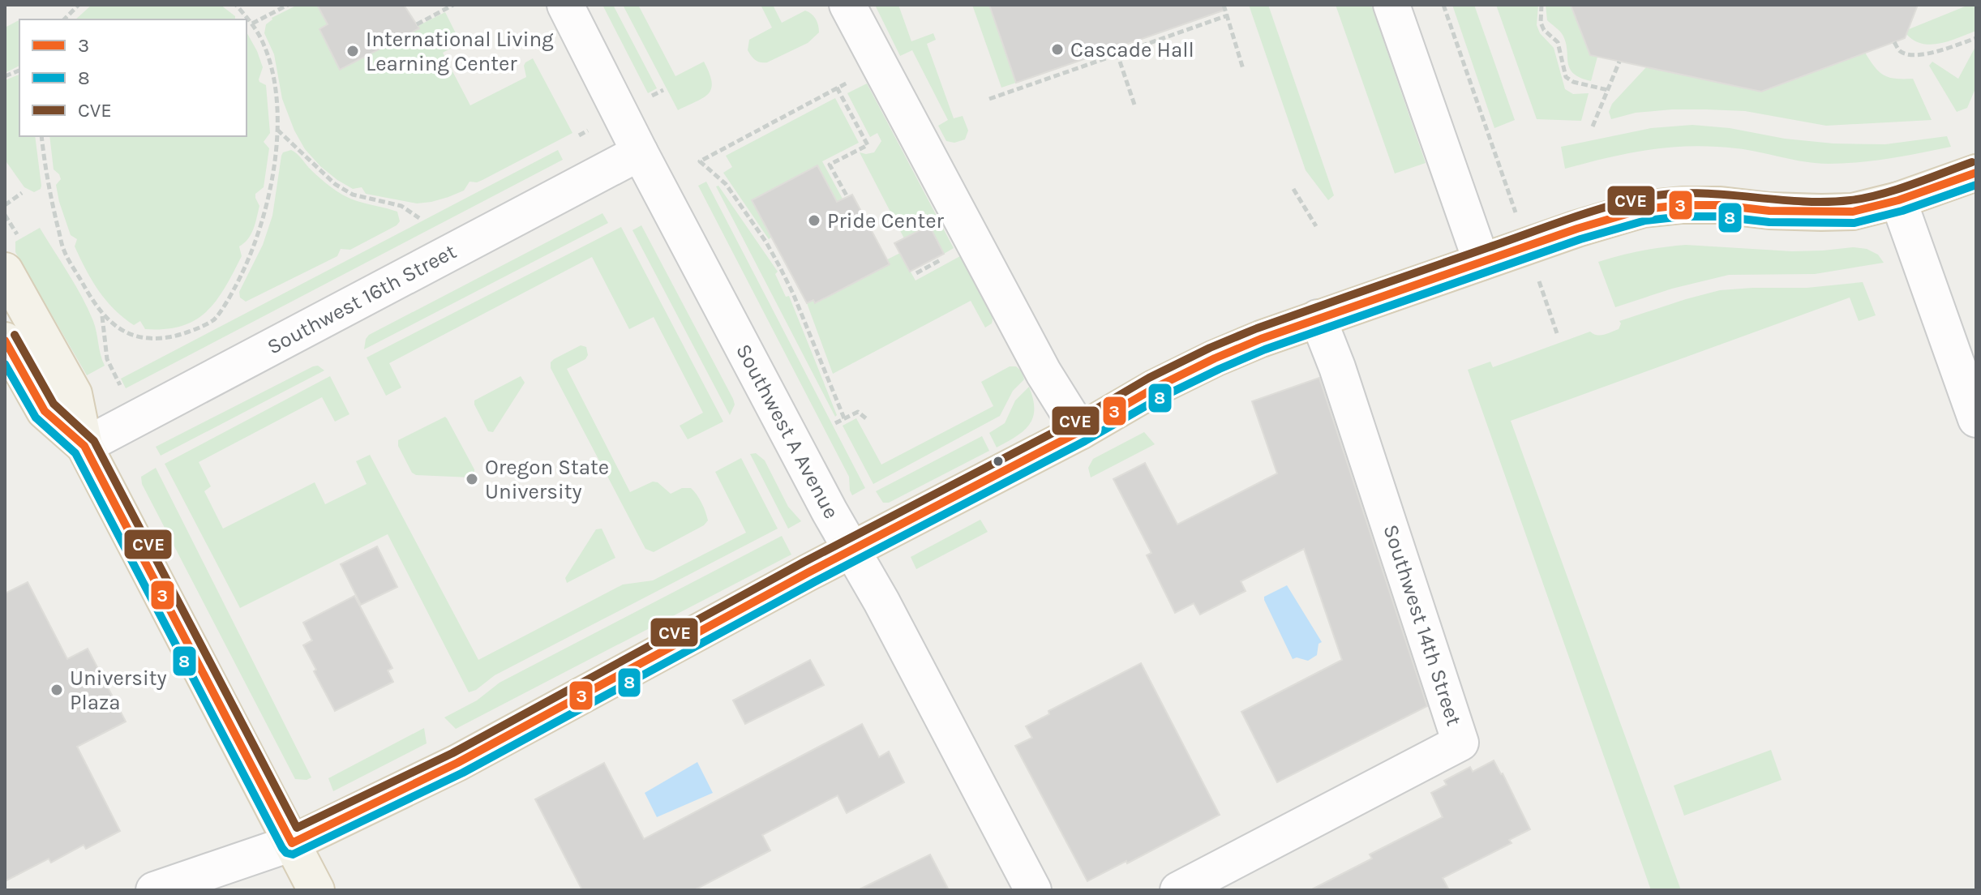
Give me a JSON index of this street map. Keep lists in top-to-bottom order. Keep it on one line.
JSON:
{"streets":{"street":["Southwest 16th Street","Southwest A Avenue","Southwest 14th Street"]},"crossings":[["Southwest 16th Street","Southwest A Avenue"]],"places":["Cascade Hall","International Living Learning Center","Pride Center","Oregon State University","University Plaza"],"lines":["transit line CVE","transit line 3","transit line 8"],"legend":["3","8","CVE"]}
